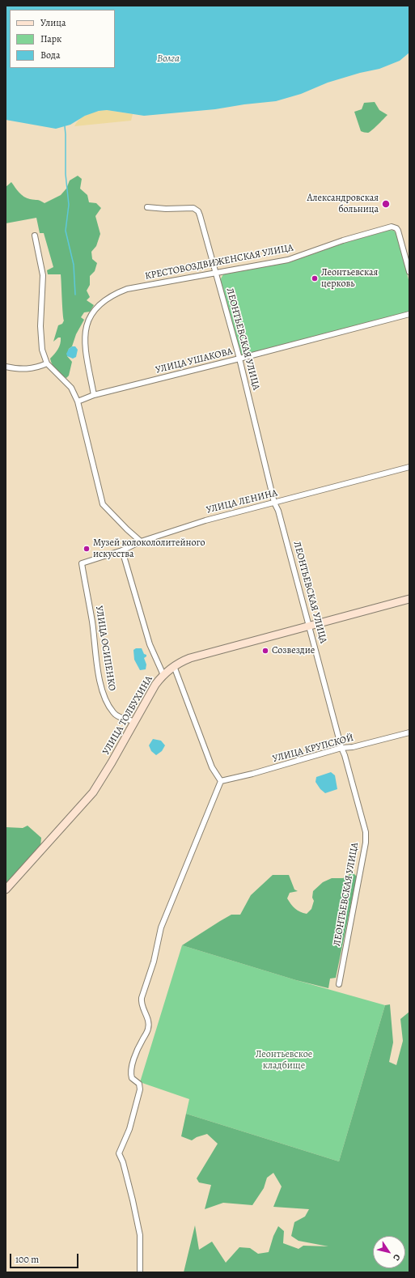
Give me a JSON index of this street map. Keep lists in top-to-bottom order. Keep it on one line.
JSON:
{"streets":{"main road":["УЛИЦА ТОЛБУХИНА"],"street":["КРЕСТОВОЗДВИЖЕНСКАЯ УЛИЦА","ЛЕОНТЬЕВСКАЯ УЛИЦА","УЛИЦА УШАКОВА","УЛИЦА ЛЕНИНА","УЛИЦА ОСИПЕНКО","УЛИЦА КРУПСКОЙ"]},"crossings":[["КРЕСТОВОЗДВИЖЕНСКАЯ УЛИЦА","ЛЕОНТЬЕВСКАЯ УЛИЦА"],["КРЕСТОВОЗДВИЖЕНСКАЯ УЛИЦА","УЛИЦА УШАКОВА"],["ЛЕОНТЬЕВСКАЯ УЛИЦА","УЛИЦА УШАКОВА"],["ЛЕОНТЬЕВСКАЯ УЛИЦА","УЛИЦА ЛЕНИНА"],["ЛЕОНТЬЕВСКАЯ УЛИЦА","УЛИЦА ТОЛБУХИНА"],["ЛЕОНТЬЕВСКАЯ УЛИЦА","УЛИЦА КРУПСКОЙ"],["УЛИЦА ЛЕНИНА","УЛИЦА ОСИПЕНКО"],["УЛИЦА ОСИПЕНКО","УЛИЦА ТОЛБУХИНА"]],"water":["Волга"],"parks":["Леонтьевское кладбище"],"places":["Александровская больница","Леонтьевская церковь","Музей колокололитейного искусства","Созвездие"],"legend":["Улица","Парк","Вода"],"scale_bar":"100 m","north":"bottom right"}
